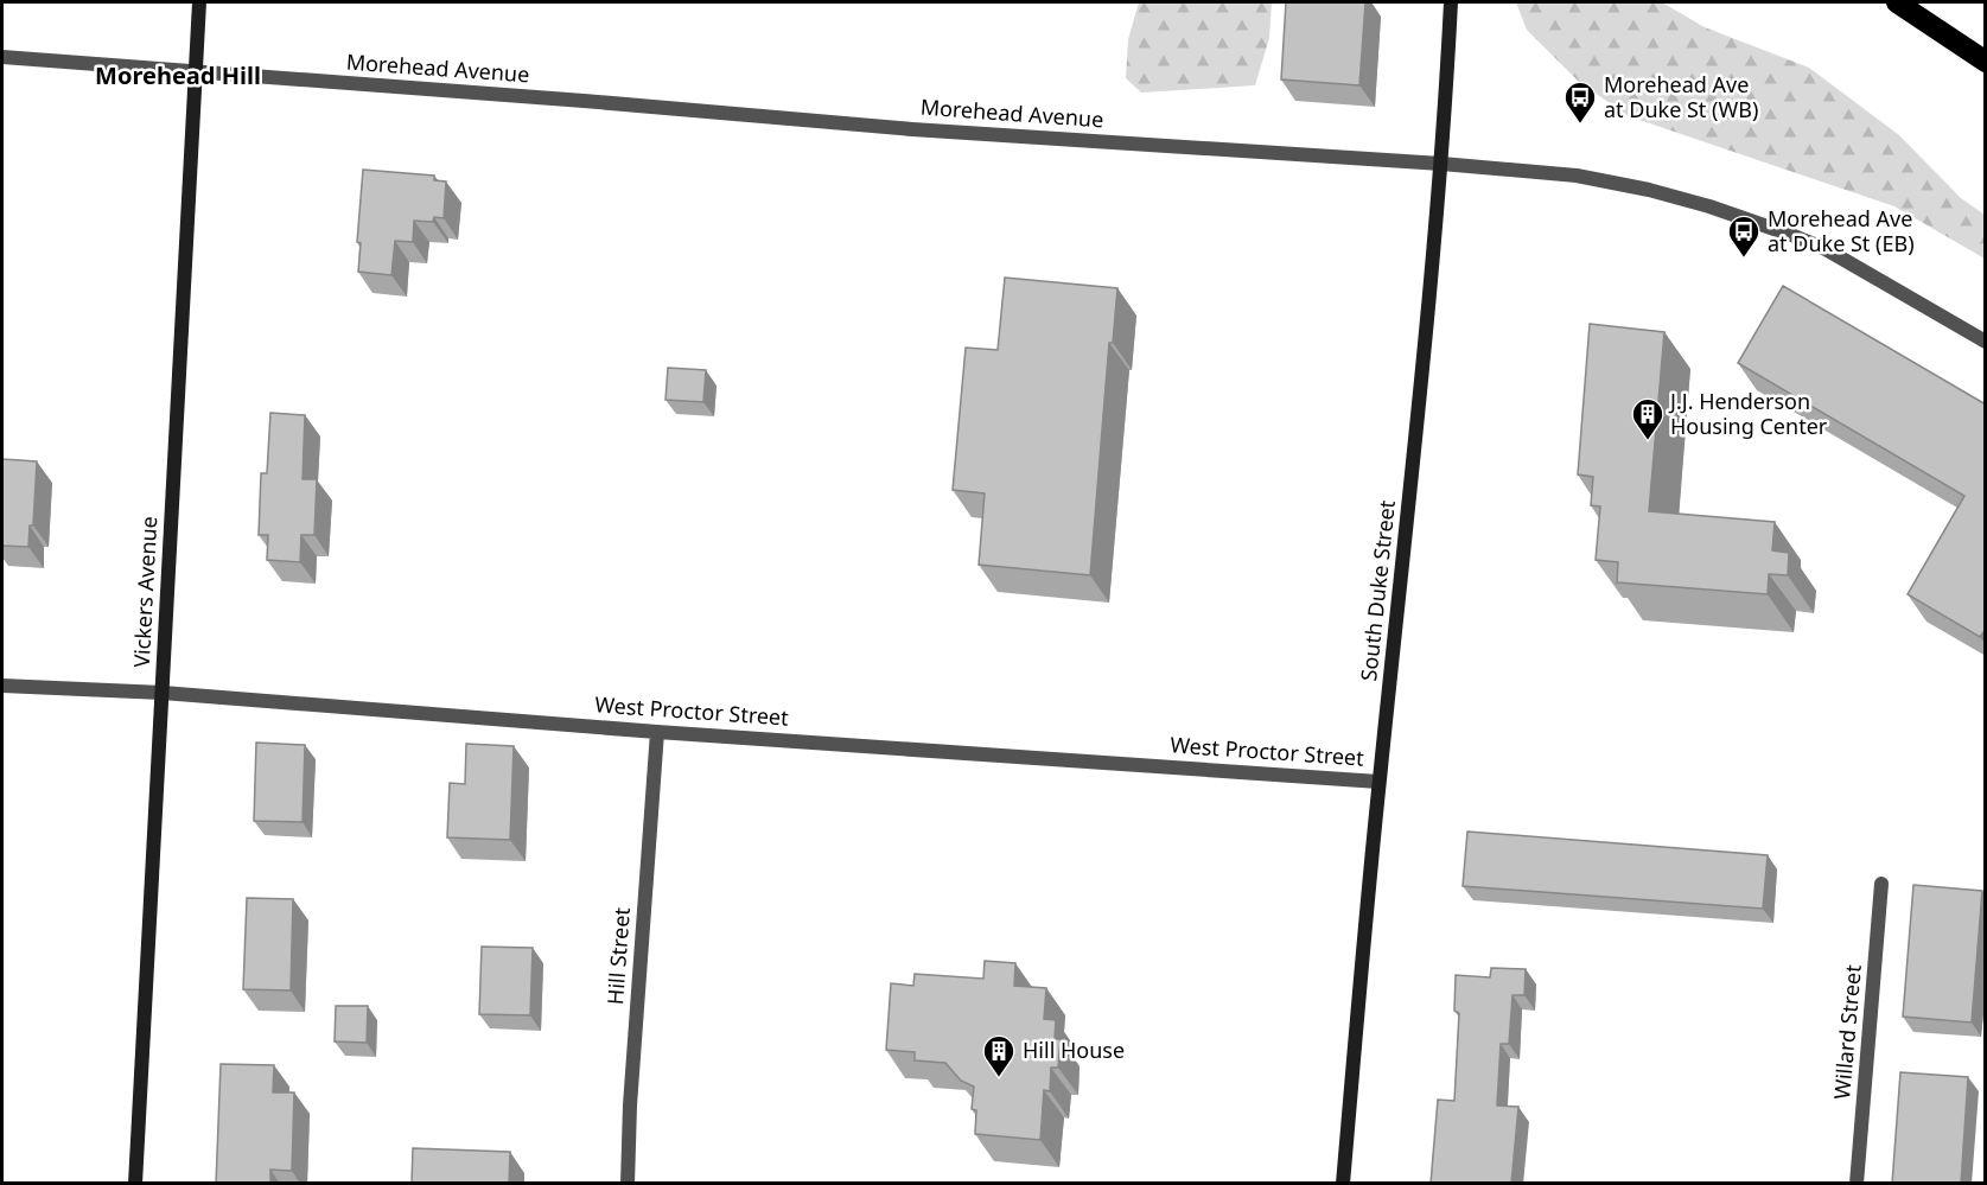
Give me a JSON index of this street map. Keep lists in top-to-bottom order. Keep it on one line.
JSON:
{"streets":{"main road":["South Duke Street","Vickers Avenue"],"street":["Morehead Avenue","West Proctor Street","Hill Street","Willard Street"]},"crossings":[["Morehead Avenue","South Duke Street"],["Morehead Avenue","Vickers Avenue"],["South Duke Street","West Proctor Street"],["Vickers Avenue","West Proctor Street"],["West Proctor Street","Hill Street"]],"districts":["Morehead Hill"],"places":{"bus stop":["Morehead Ave at Duke St (WB)","Morehead Ave at Duke St (EB)"],"building":["J.J. Henderson Housing Center","Hill House"]}}
